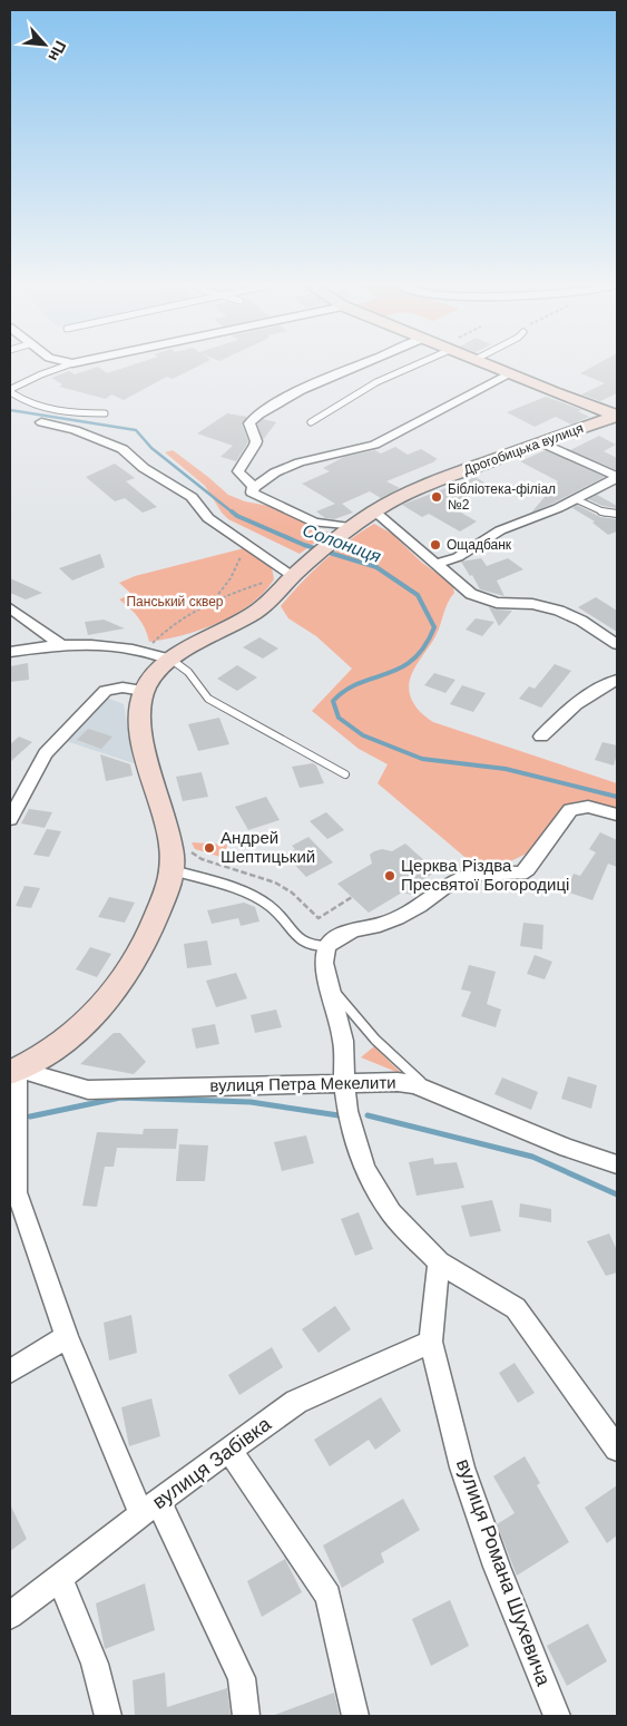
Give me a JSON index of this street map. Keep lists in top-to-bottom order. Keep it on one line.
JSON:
{"streets":{"street":["Дрогобицька вулиця","вулиця Петра Мекелити","вулиця Забівка","вулиця Романа Шухевича"]},"crossings":[["вулиця Забівка","вулиця Романа Шухевича"]],"water":["Солониця"],"parks":["Панський сквер"],"places":["Бібліотека-філіал №2","Ощадбанк","Андрей Шептицький","Церква Різдва Пресвятої Богородиці"],"north":"bottom right"}
